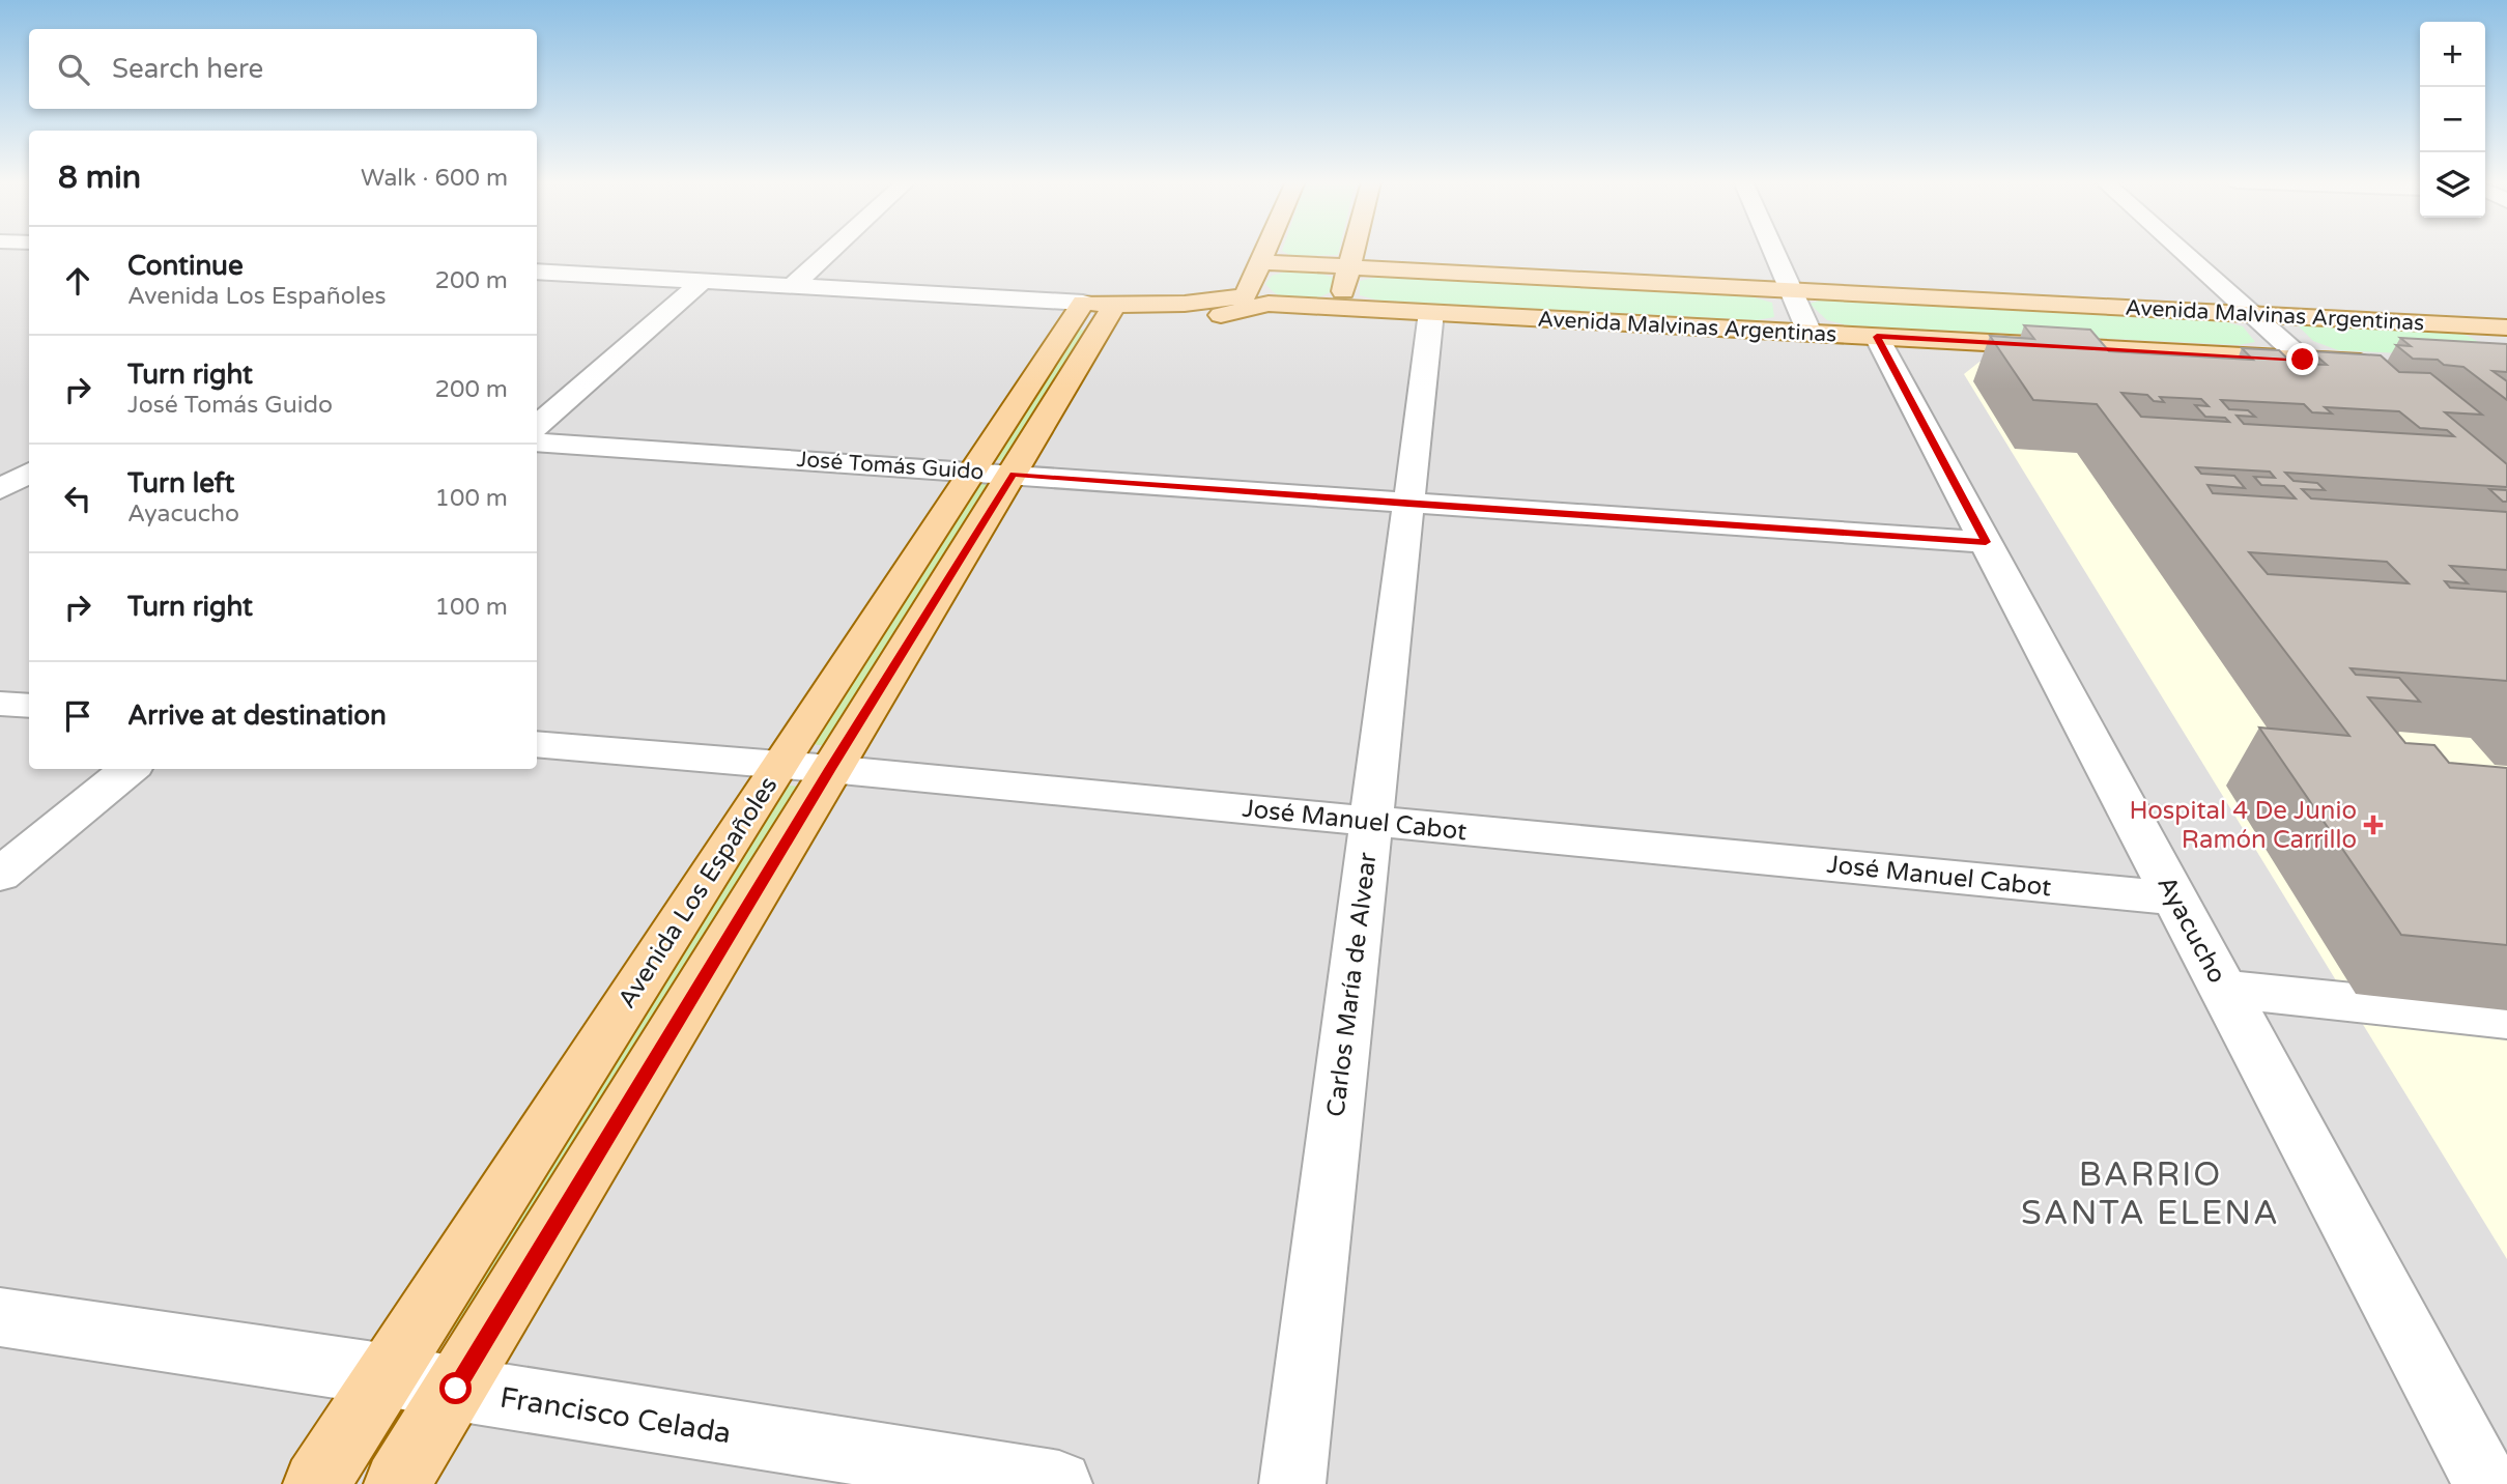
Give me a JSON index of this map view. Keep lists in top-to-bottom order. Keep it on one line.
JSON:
{"streets":{"main road":["Avenida Malvinas Argentinas","Avenida Los Españoles"],"street":["José Tomás Guido","José Manuel Cabot","Ayacucho","Carlos María de Alvear","Francisco Celada"]},"crossings":[["Avenida Malvinas Argentinas","Avenida Los Españoles"],["Avenida Malvinas Argentinas","Ayacucho"],["Avenida Malvinas Argentinas","Carlos María de Alvear"],["José Tomás Guido","Avenida Los Españoles"],["José Tomás Guido","Ayacucho"],["José Tomás Guido","Carlos María de Alvear"],["José Manuel Cabot","Avenida Los Españoles"],["José Manuel Cabot","Ayacucho"],["José Manuel Cabot","Carlos María de Alvear"],["Avenida Los Españoles","Francisco Celada"]],"districts":["BARRIO SANTA ELENA"],"places":{"health":["Hospital 4 De Junio Ramón Carrillo"]},"page":{"map_buttons":["+","−"],"search":"Search here","heading":["8 min","Walk · 600 m"],"list":[["Continue","Avenida Los Españoles","200 m"],["Turn right","José Tomás Guido","200 m"],["Turn left","Ayacucho","100 m"],["Turn right","100 m"],"Arrive at destination"]}}
